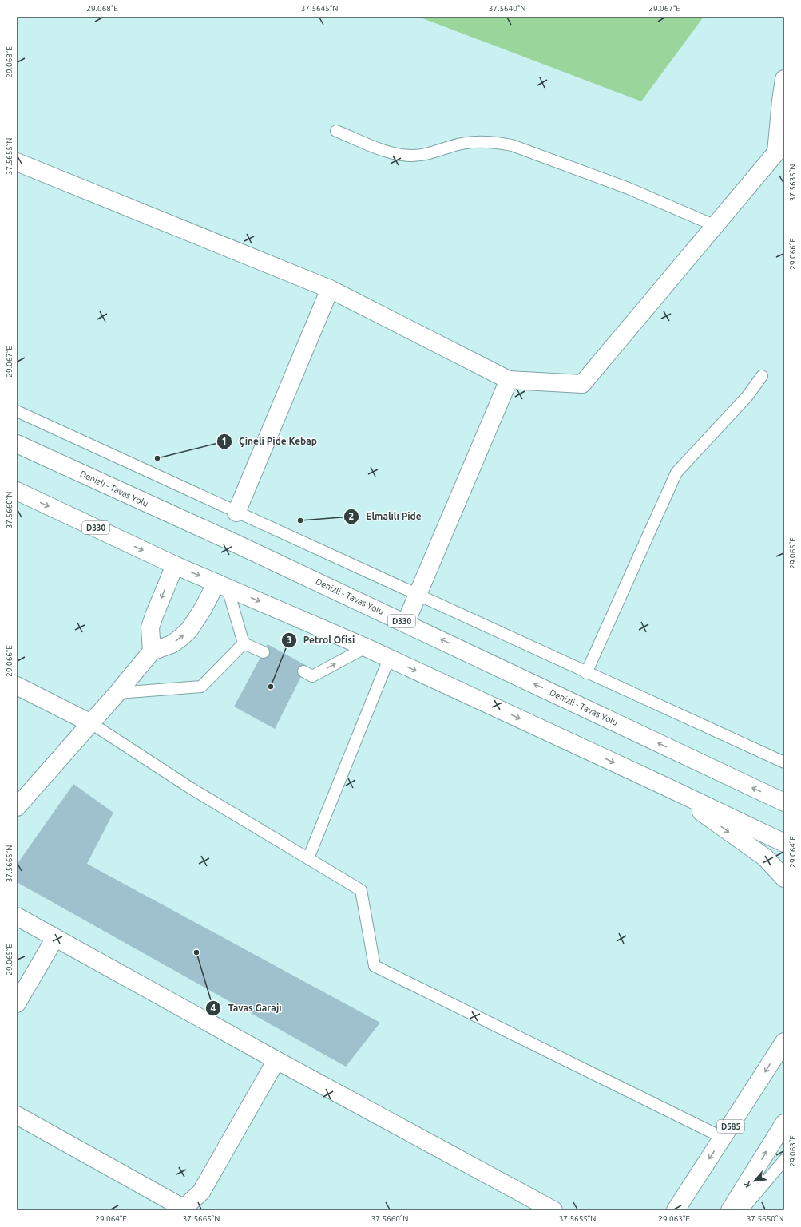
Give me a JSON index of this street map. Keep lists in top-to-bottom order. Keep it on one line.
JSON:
{"streets":{"main road":["Denizli - Tavas Yolu","D330","D585"]},"places":["Çineli Pide Kebap","Elmalılı Pide","Petrol Ofisi","Tavas Garajı"],"north":"bottom left","coordinates":["29.068°E","37.5645°N","37.5640°N","29.067°E","37.5655°N","37.5635°N","29.066°E","37.5660°N","29.065°E","29.064°E","37.5665°N","29.063°E","37.5650°N"]}
